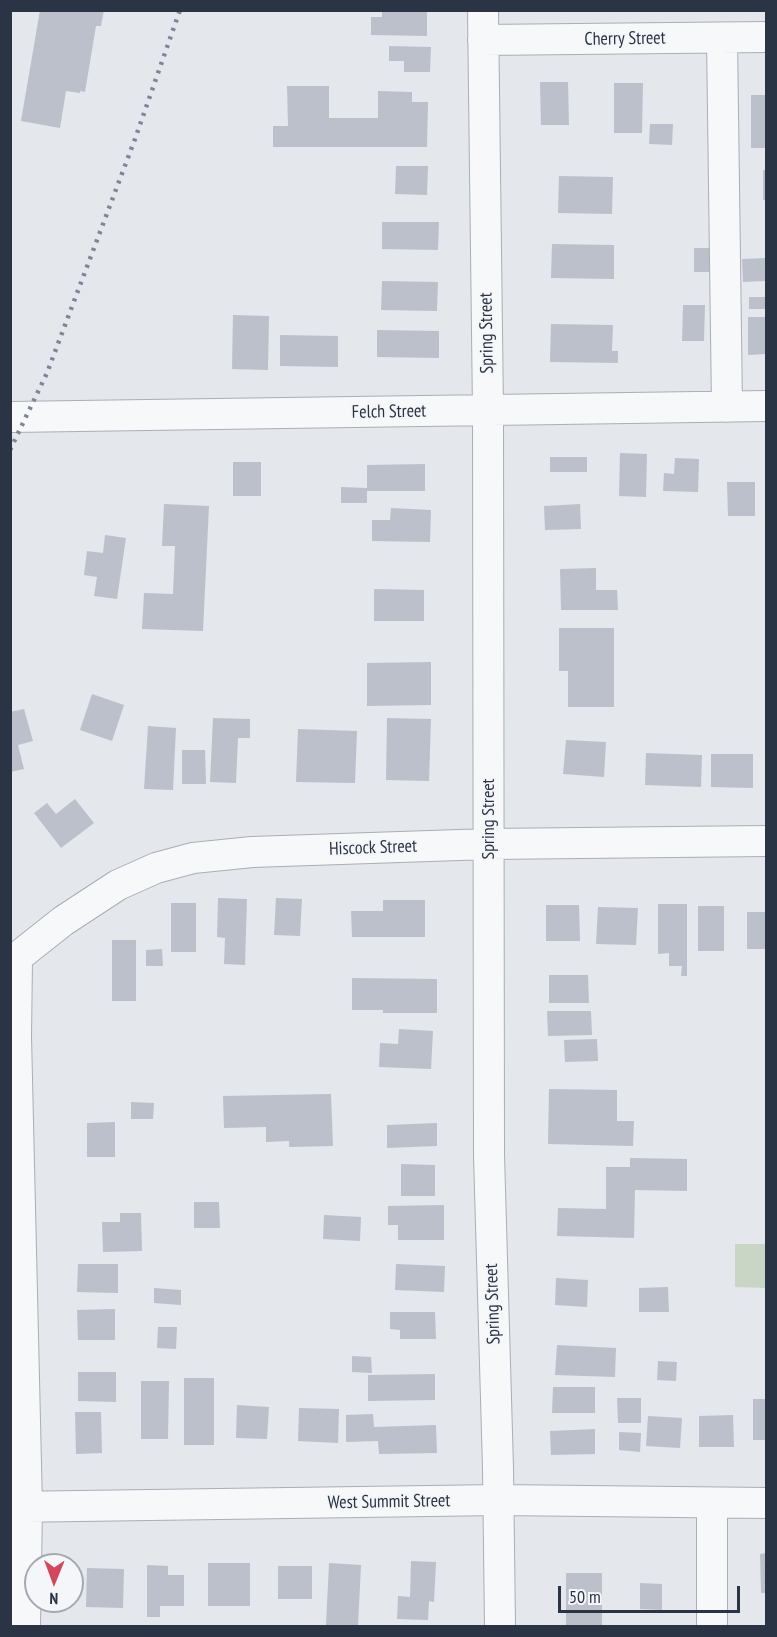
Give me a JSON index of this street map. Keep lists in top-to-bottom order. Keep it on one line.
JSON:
{"streets":{"street":["Cherry Street","Spring Street","Felch Street","Hiscock Street","West Summit Street"]},"crossings":[["Cherry Street","Spring Street"],["Spring Street","Felch Street"],["Spring Street","Hiscock Street"],["Spring Street","West Summit Street"]],"scale_bar":"50 m","north":"bottom"}
